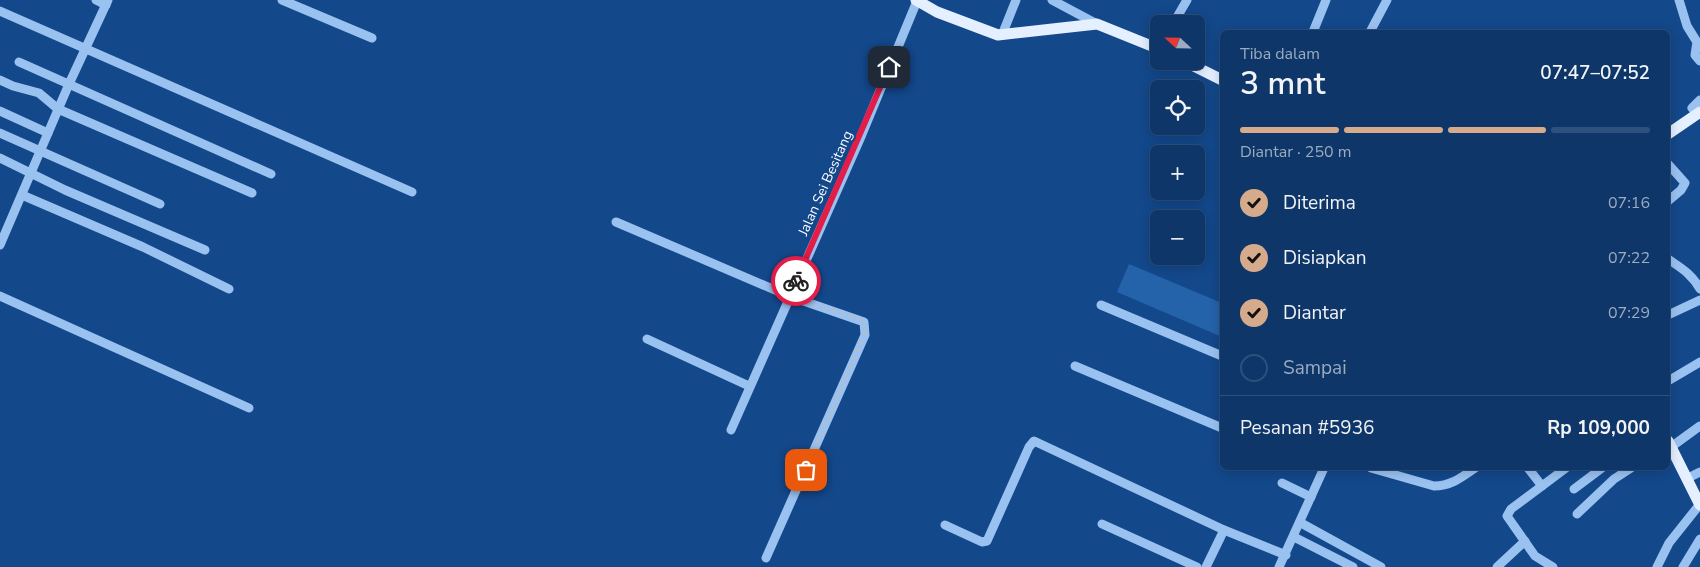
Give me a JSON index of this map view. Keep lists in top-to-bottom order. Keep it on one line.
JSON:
{"streets":{"street":["Jalan Sei Besitang"]},"north":"left","page":{"map_buttons":["+","−"],"heading":["3 mnt","Tiba dalam","07:47–07:52"],"panel":["Pesanan #5936","Rp 109,000"],"bar":"Diantar · 250 m","list":[["Diterima","07:16"],["Disiapkan","07:22"],["Diantar","07:29"],"Sampai"]}}
